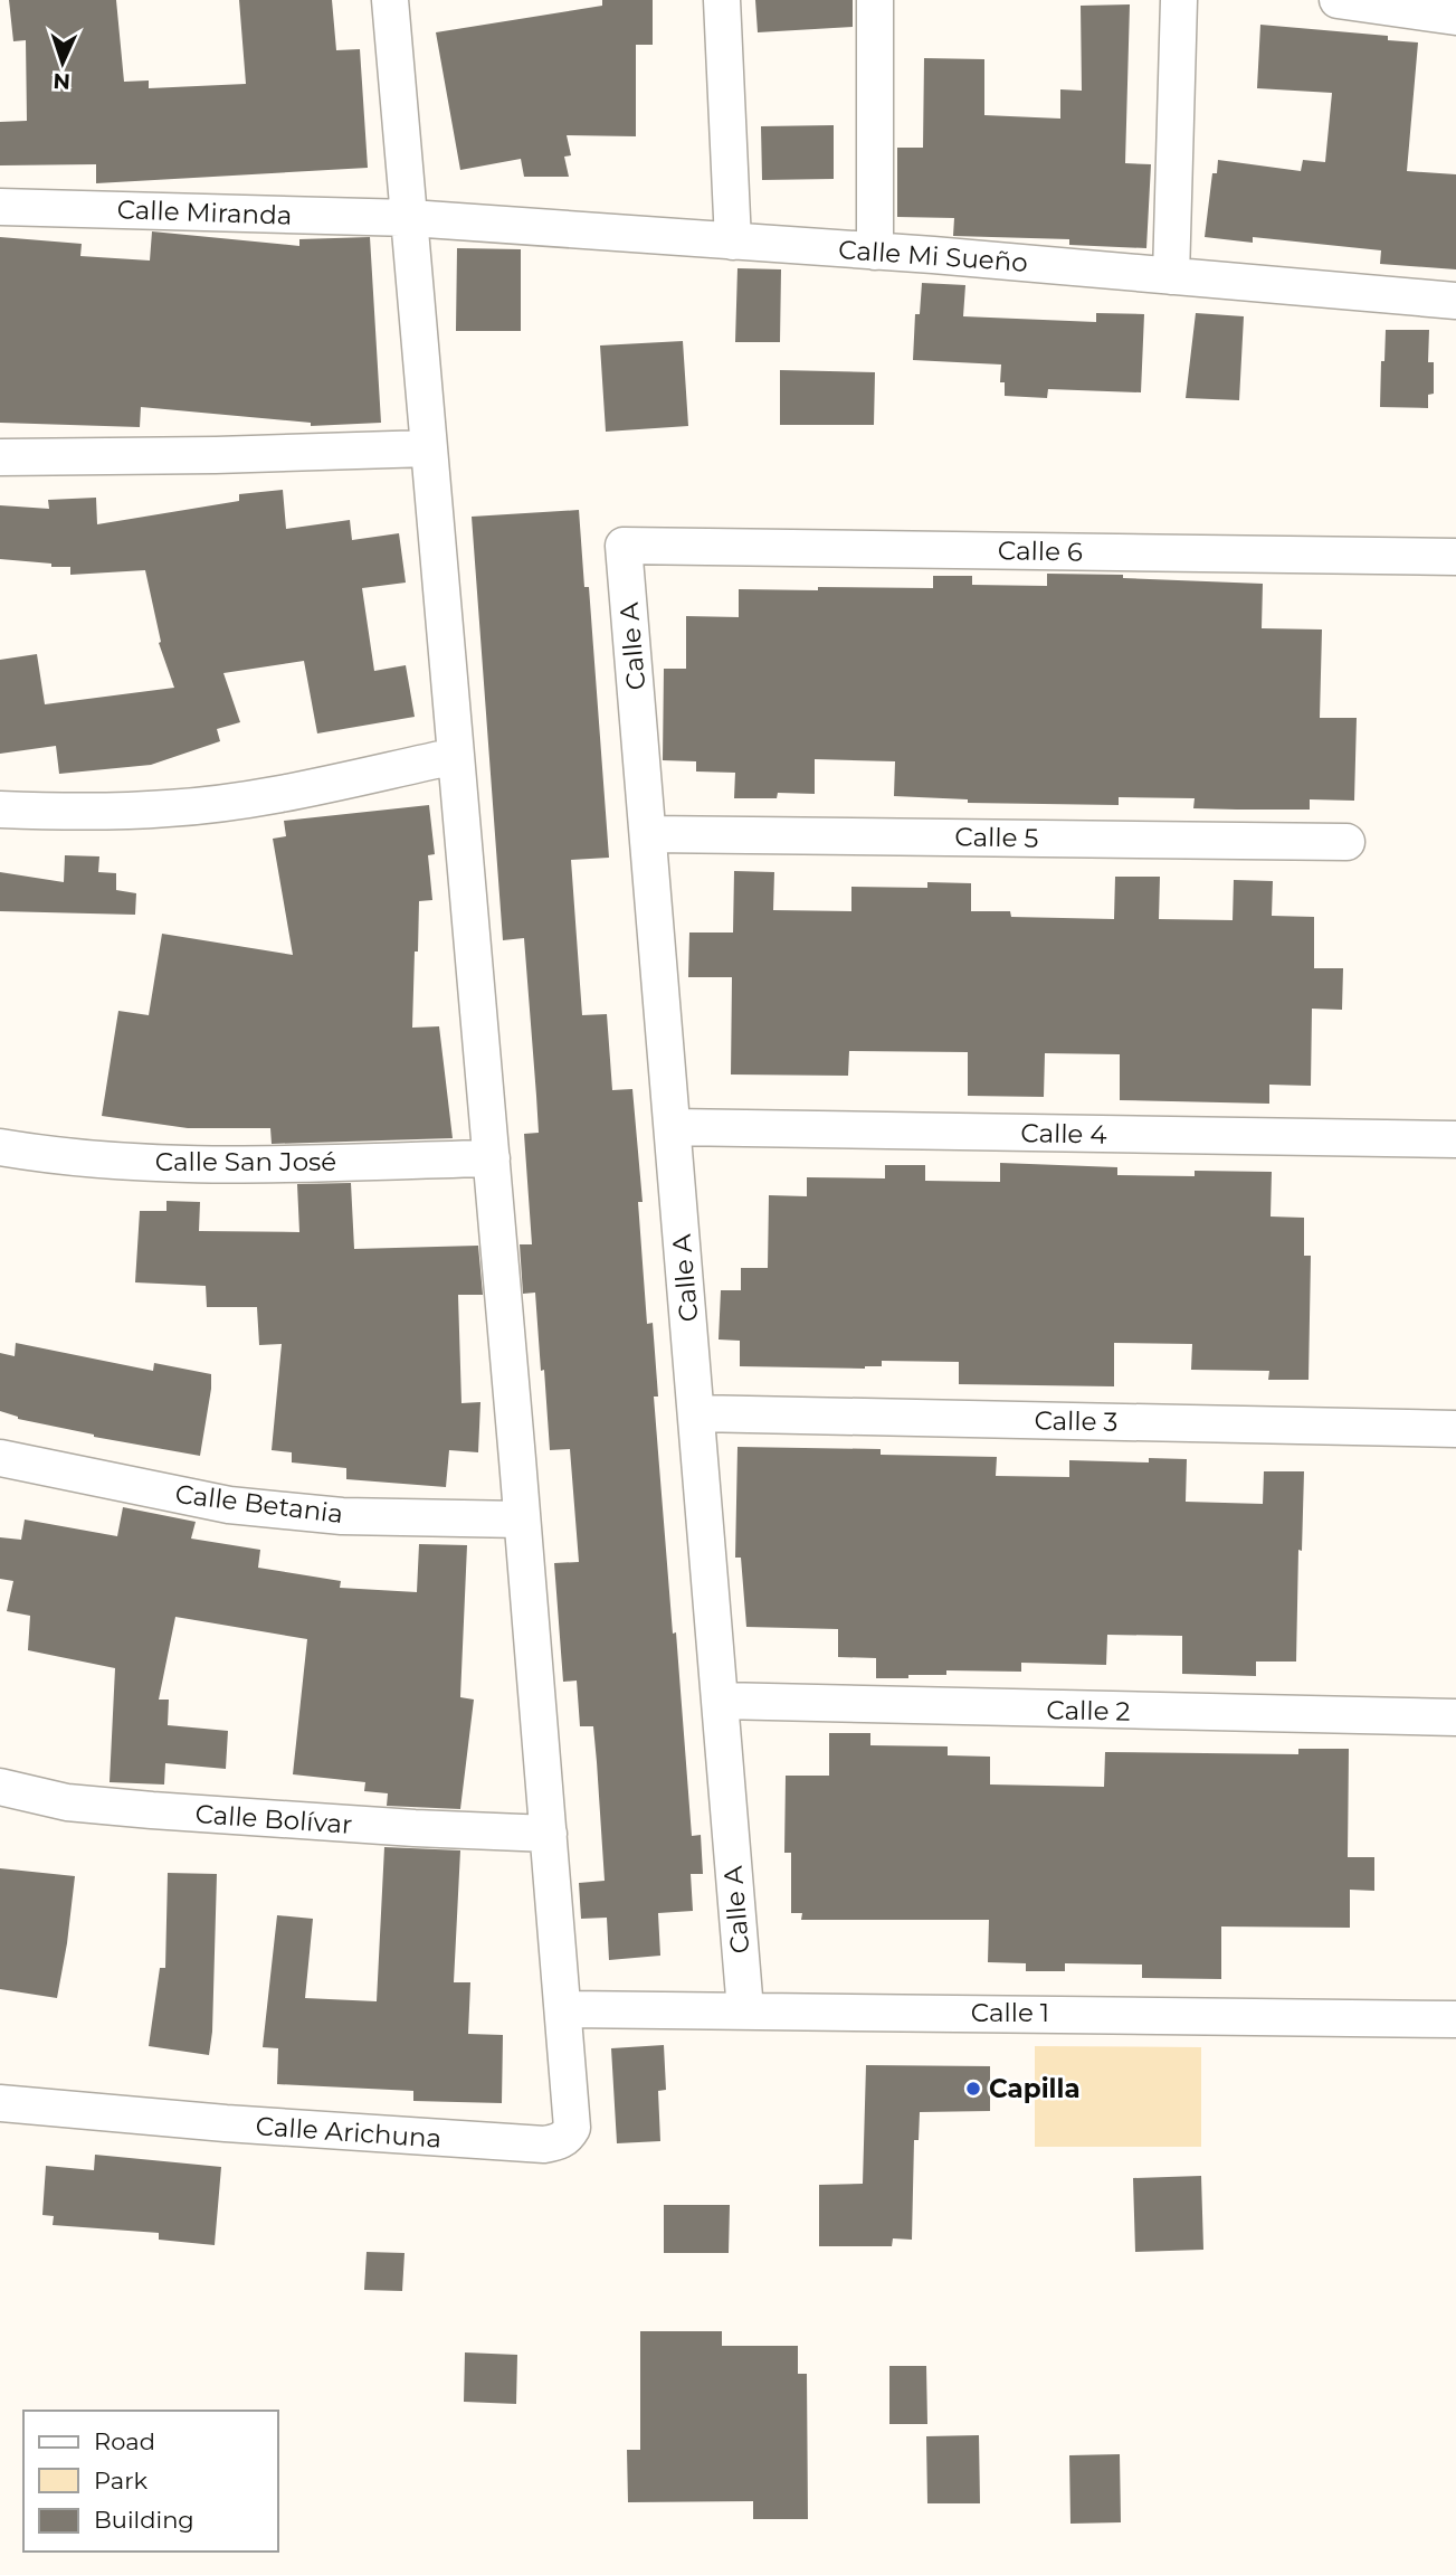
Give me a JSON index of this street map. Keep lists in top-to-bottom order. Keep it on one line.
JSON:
{"streets":{"street":["Calle Miranda","Calle Mi Sueño","Calle 6","Calle A","Calle 5","Calle 4","Calle San José","Calle 3","Calle Betania","Calle 2","Calle Bolívar","Calle 1","Calle Arichuna"]},"crossings":[["Calle Miranda","Calle Mi Sueño"],["Calle Miranda","Calle Arichuna"],["Calle Mi Sueño","Calle Arichuna"],["Calle 6","Calle A"],["Calle A","Calle 5"],["Calle A","Calle 4"],["Calle A","Calle 3"],["Calle A","Calle 2"],["Calle A","Calle 1"],["Calle San José","Calle Arichuna"],["Calle Betania","Calle Arichuna"],["Calle Bolívar","Calle Arichuna"],["Calle 1","Calle Arichuna"]],"places":["Capilla"],"legend":["Road","Park","Building"],"north":"bottom"}
